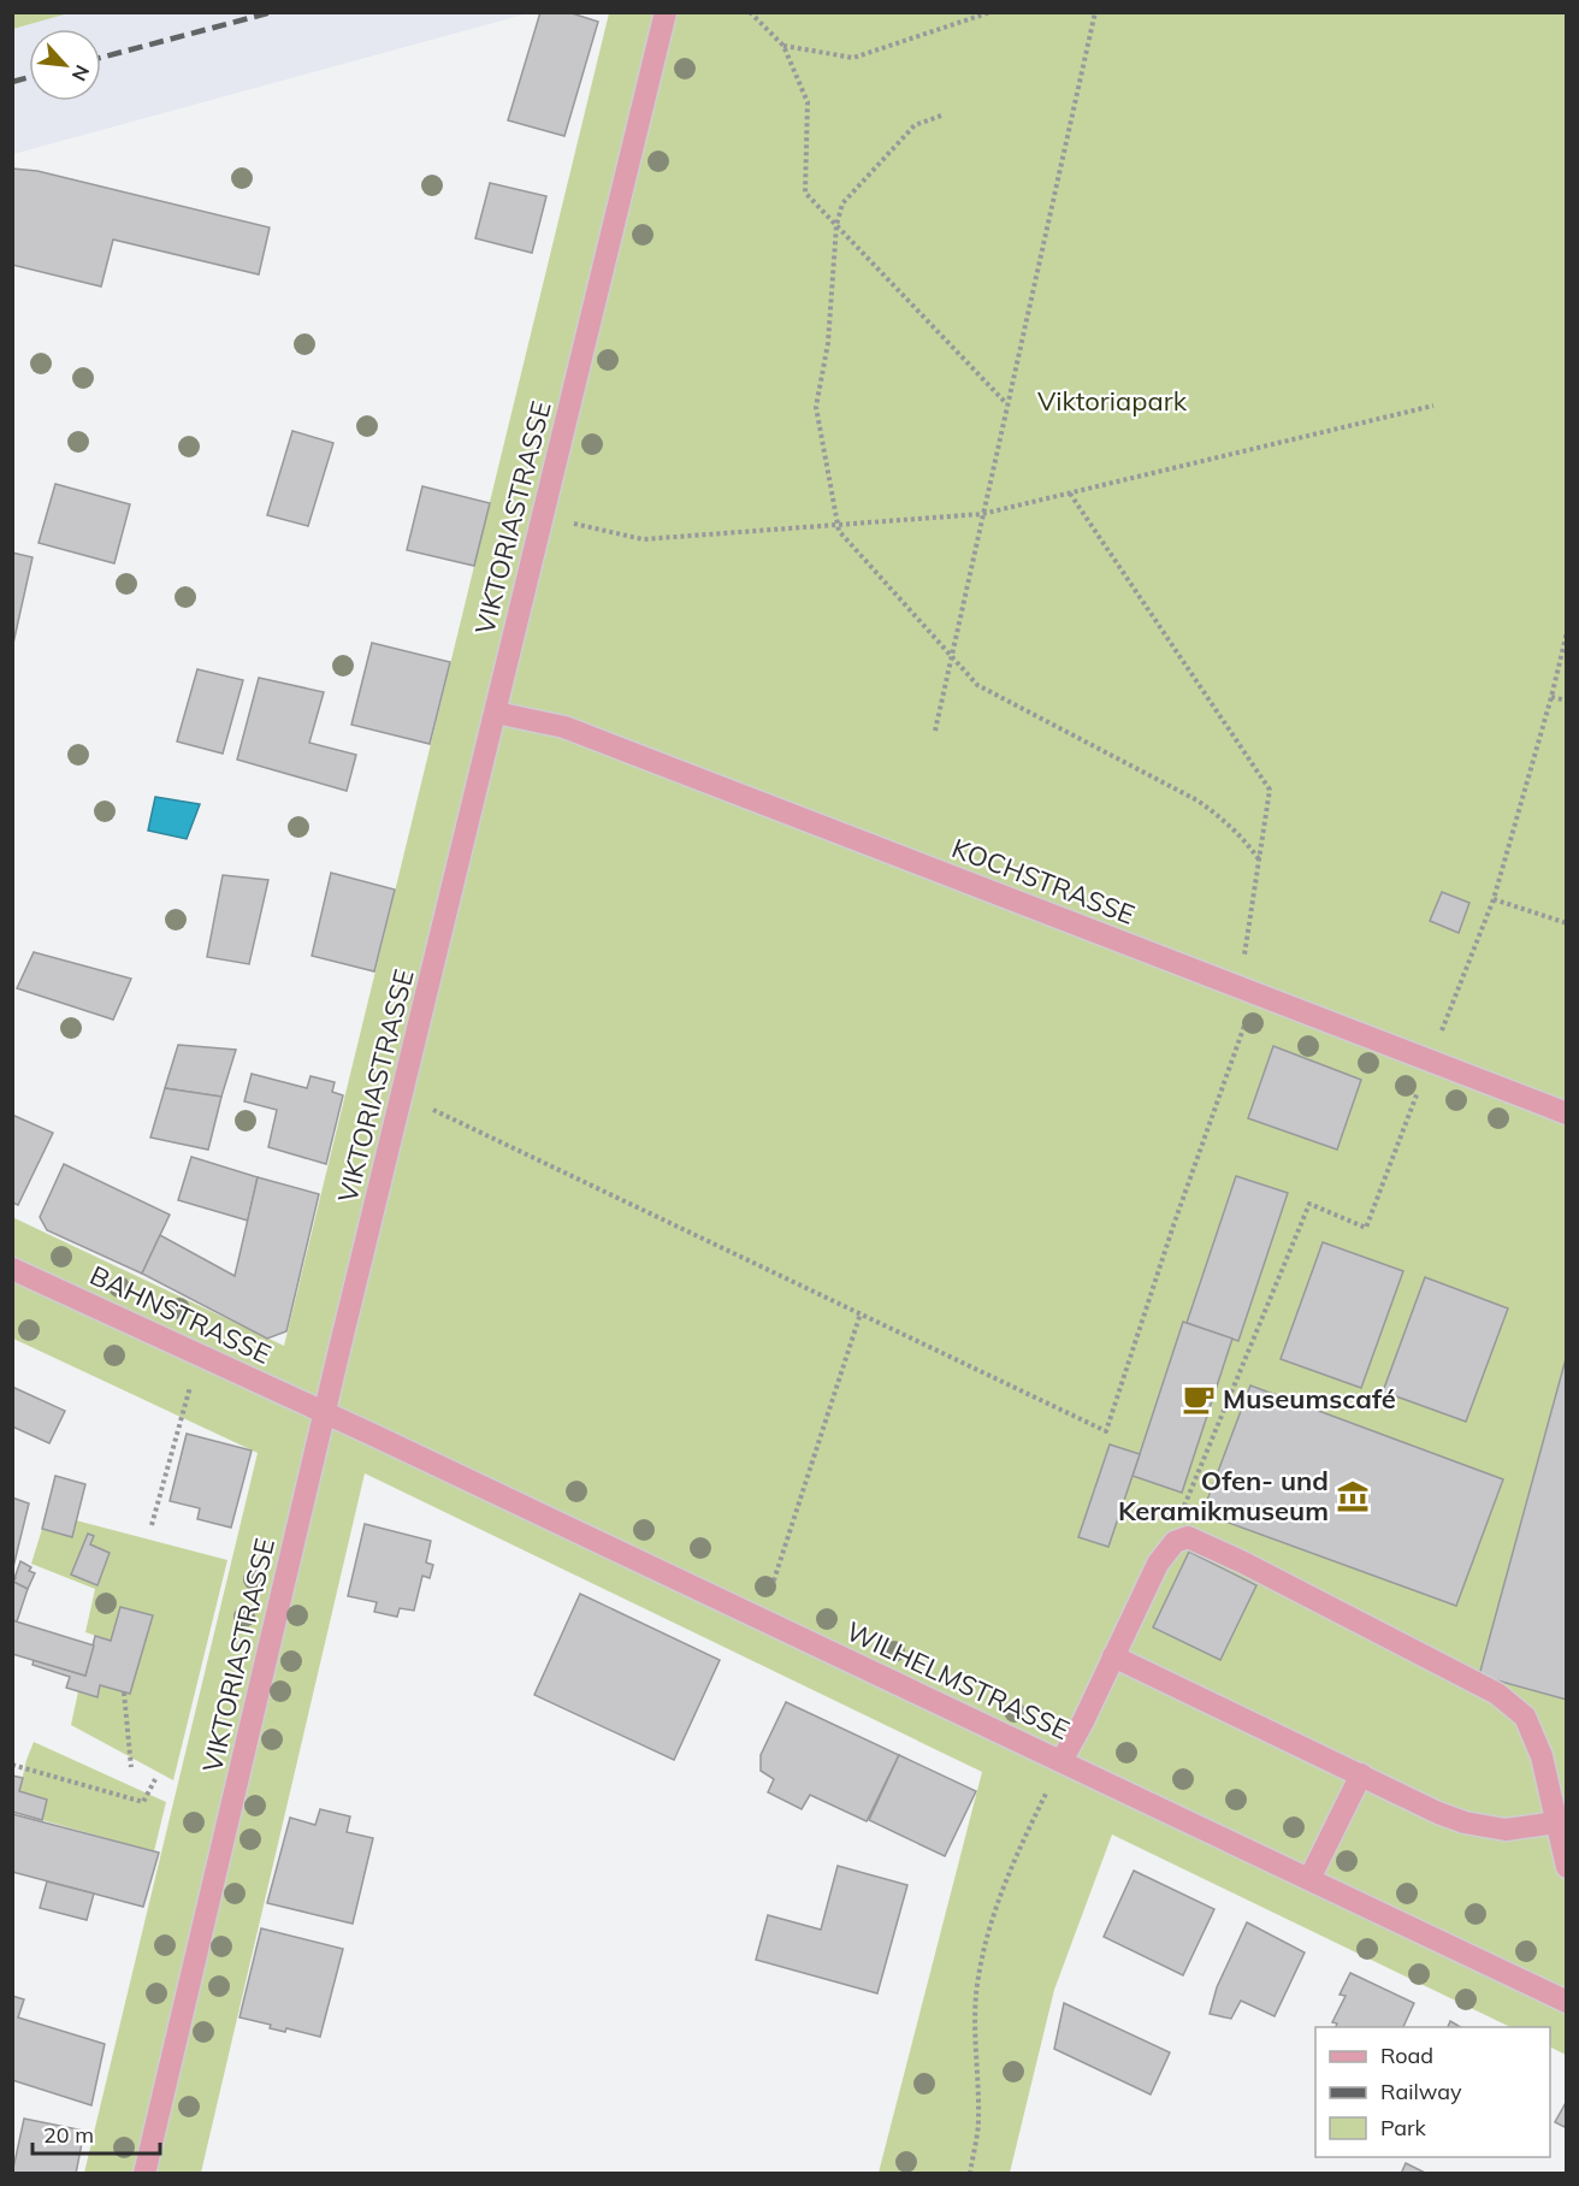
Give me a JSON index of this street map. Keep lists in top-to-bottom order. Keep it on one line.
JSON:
{"streets":{"street":["VIKTORIASTRASSE","KOCHSTRASSE","BAHNSTRASSE","WILHELMSTRASSE"]},"crossings":[["VIKTORIASTRASSE","KOCHSTRASSE"],["VIKTORIASTRASSE","BAHNSTRASSE"],["VIKTORIASTRASSE","WILHELMSTRASSE"],["BAHNSTRASSE","WILHELMSTRASSE"]],"parks":["Viktoriapark"],"places":{"cafe":["Museumscafé"],"museum":["Ofen- und Keramikmuseum"]},"legend":["Road","Railway","Park"],"scale_bar":"20 m","north":"bottom right"}
